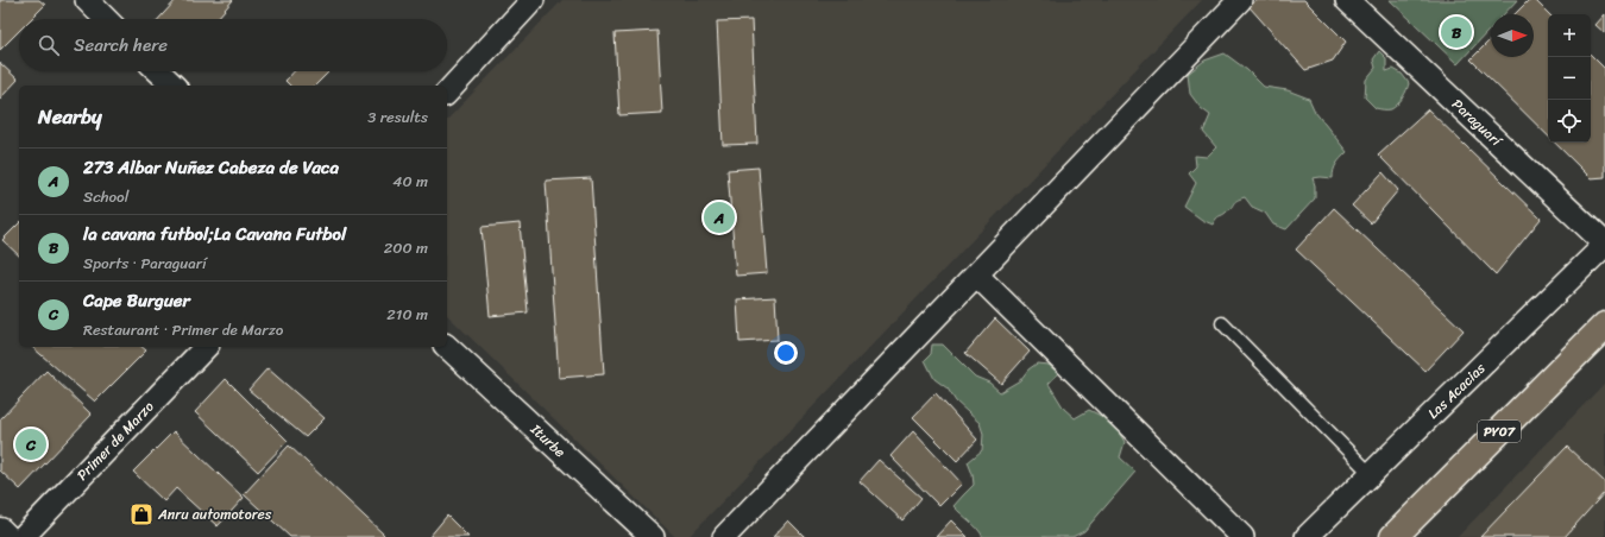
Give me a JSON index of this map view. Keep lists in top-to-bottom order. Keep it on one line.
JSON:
{"streets":{"highway":["PY07"],"street":["Paraguarí","Las Acacias","Primer de Marzo","Iturbe"]},"crossings":[["Paraguarí","Las Acacias"]],"places":{"shop":["Anru automotores"]},"north":"right","page":{"map_buttons":["+","−"],"pins":["B","A","C"],"search":"Search here","heading":["Nearby","3 results"],"list":[{"mark":"A","name":"273 Albar Nuñez Cabeza de Vaca","note":"School","value":"40 m"},{"mark":"B","name":"la cavana futbol;La Cavana Futbol","note":"Sports · Paraguarí","value":"200 m"},{"mark":"C","name":"Cape Burguer","note":"Restaurant · Primer de Marzo","value":"210 m"}]}}
